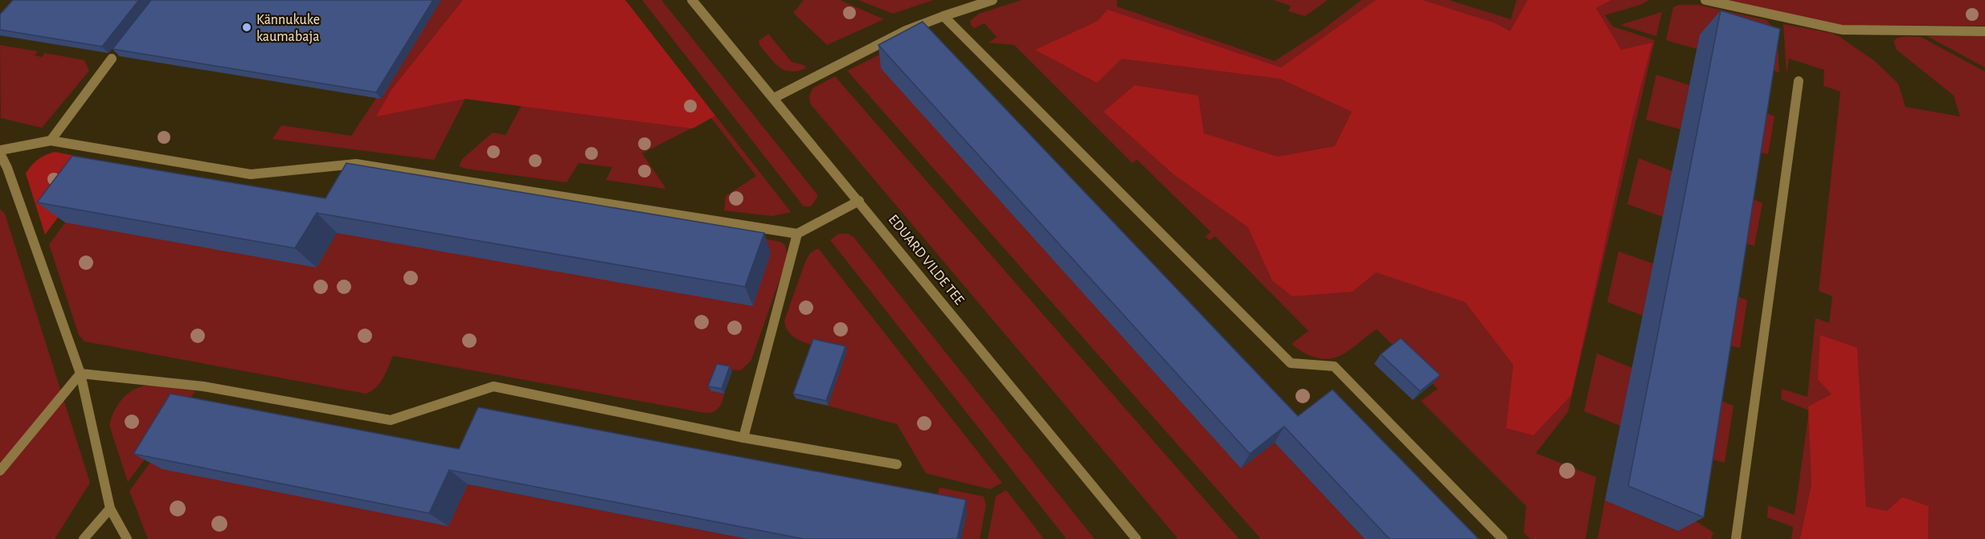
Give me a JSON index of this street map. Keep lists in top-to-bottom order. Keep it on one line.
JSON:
{"streets":{"street":["EDUARD VILDE TEE"]},"places":["Kännukuke kaumabaja"]}
